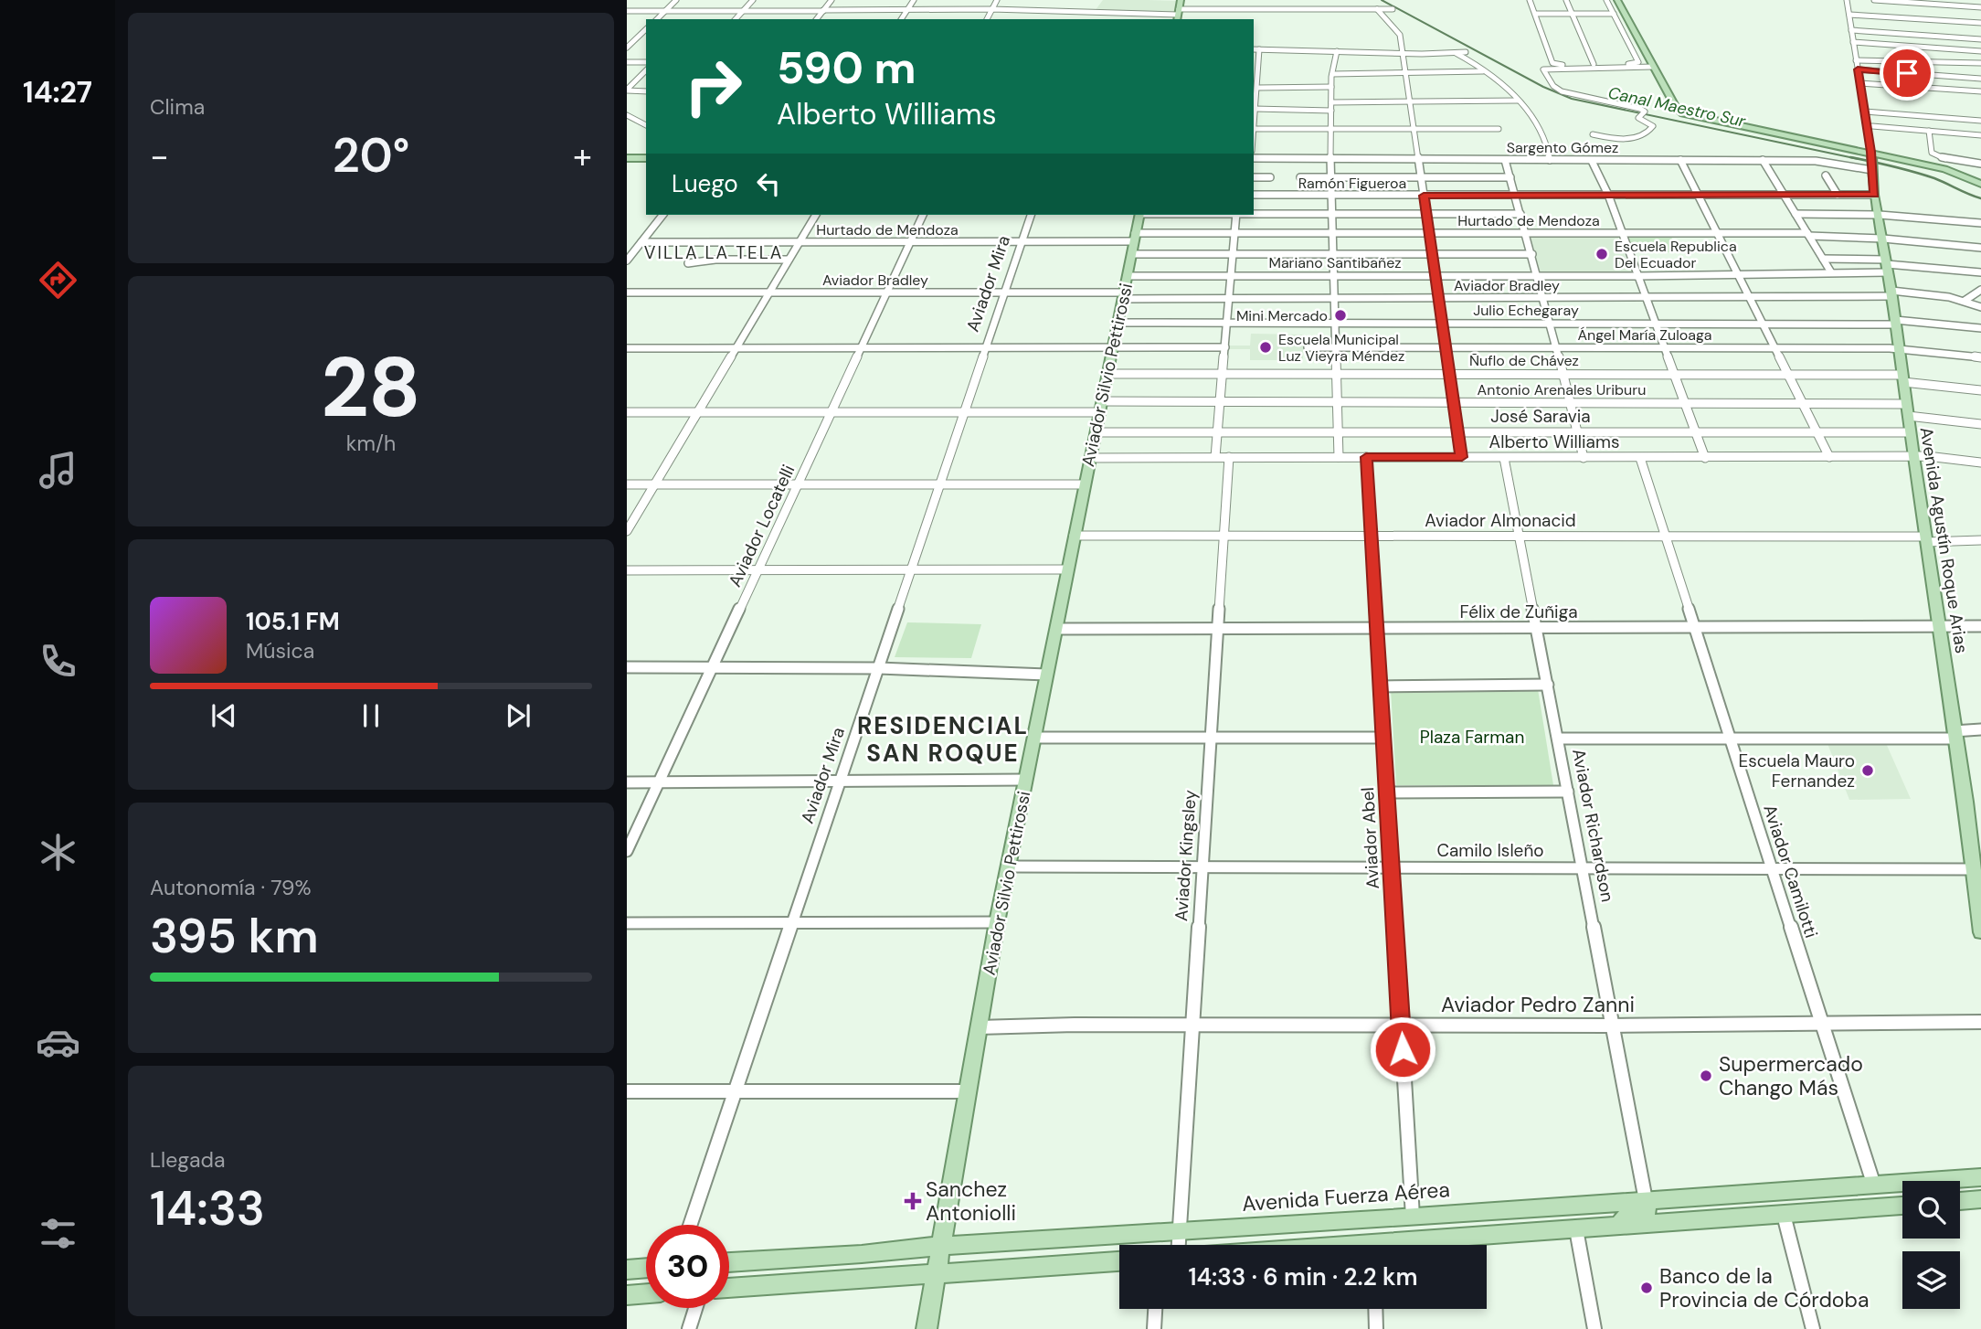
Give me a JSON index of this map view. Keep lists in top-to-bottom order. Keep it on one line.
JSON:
{"streets":{"main road":["Aviador Silvio Pettirossi","Avenida Agustín Roque Arias","Avenida Fuerza Aérea"],"street":["Sargento Gómez","Ramón Figueroa","Hurtado de Mendoza","Mariano Santibañez","Aviador Bradley","Aviador Mira","Julio Echegaray","Ángel María Zuloaga","Ñuflo de Chávez","Antonio Arenales Uriburu","José Saravia","Alberto Williams","Aviador Almonacid","Aviador Locatelli","Félix de Zuñiga","Aviador Richardson","Aviador Abel","Camilo Isleño","Aviador Kingsley","Aviador Camilotti","Aviador Pedro Zanni"]},"crossings":[["Sargento Gómez","Avenida Agustín Roque Arias"],["Ramón Figueroa","Avenida Agustín Roque Arias"],["Hurtado de Mendoza","Aviador Mira"],["Hurtado de Mendoza","Aviador Silvio Pettirossi"],["Hurtado de Mendoza","Aviador Locatelli"],["Hurtado de Mendoza","Avenida Agustín Roque Arias"],["Mariano Santibañez","Aviador Silvio Pettirossi"],["Mariano Santibañez","Avenida Agustín Roque Arias"],["Aviador Bradley","Aviador Mira"],["Aviador Bradley","Aviador Silvio Pettirossi"],["Aviador Bradley","Aviador Locatelli"],["Aviador Bradley","Avenida Agustín Roque Arias"],["Aviador Mira","Antonio Arenales Uriburu"],["Julio Echegaray","Aviador Silvio Pettirossi"],["Julio Echegaray","Avenida Agustín Roque Arias"],["Ángel María Zuloaga","Avenida Agustín Roque Arias"],["Ñuflo de Chávez","Aviador Silvio Pettirossi"],["Ñuflo de Chávez","Avenida Agustín Roque Arias"],["Aviador Silvio Pettirossi","Antonio Arenales Uriburu"],["Aviador Silvio Pettirossi","José Saravia"],["Aviador Silvio Pettirossi","Alberto Williams"],["Aviador Silvio Pettirossi","Aviador Almonacid"],["Aviador Silvio Pettirossi","Félix de Zuñiga"],["Aviador Silvio Pettirossi","Camilo Isleño"],["Aviador Silvio Pettirossi","Aviador Pedro Zanni"],["Aviador Silvio Pettirossi","Avenida Fuerza Aérea"],["Antonio Arenales Uriburu","Aviador Locatelli"],["Antonio Arenales Uriburu","Avenida Agustín Roque Arias"],["José Saravia","Avenida Agustín Roque Arias"],["Alberto Williams","Avenida Agustín Roque Arias"],["Alberto Williams","Aviador Richardson"],["Alberto Williams","Aviador Abel"],["Alberto Williams","Aviador Kingsley"],["Alberto Williams","Aviador Camilotti"],["Aviador Almonacid","Avenida Agustín Roque Arias"],["Aviador Almonacid","Aviador Richardson"],["Aviador Almonacid","Aviador Abel"],["Aviador Almonacid","Aviador Kingsley"],["Aviador Almonacid","Aviador Camilotti"],["Avenida Agustín Roque Arias","Félix de Zuñiga"],["Avenida Agustín Roque Arias","Camilo Isleño"],["Félix de Zuñiga","Aviador Richardson"],["Félix de Zuñiga","Aviador Abel"],["Félix de Zuñiga","Aviador Kingsley"],["Félix de Zuñiga","Aviador Camilotti"],["Aviador Richardson","Camilo Isleño"],["Aviador Richardson","Aviador Pedro Zanni"],["Aviador Richardson","Avenida Fuerza Aérea"],["Aviador Abel","Camilo Isleño"],["Aviador Abel","Aviador Pedro Zanni"],["Aviador Abel","Avenida Fuerza Aérea"],["Camilo Isleño","Aviador Kingsley"],["Camilo Isleño","Aviador Camilotti"],["Aviador Kingsley","Aviador Pedro Zanni"],["Aviador Kingsley","Avenida Fuerza Aérea"],["Aviador Camilotti","Aviador Pedro Zanni"],["Aviador Camilotti","Avenida Fuerza Aérea"]],"districts":["VILLA LA TELA","RESIDENCIAL SAN ROQUE"],"water":["Canal Maestro Sur"],"parks":["Plaza Farman"],"places":{"other":["Escuela Republica Del Ecuador","Mini Mercado","Escuela Municipal Luz Vieyra Méndez","Escuela Mauro Fernandez","Supermercado Chango Más","Banco de la Provincia de Córdoba"],"health":["Sanchez Antoniolli"]},"page":{"tabs":"14:27","tile":["Clima",["28","km/h"],["Autonomía · 79%","395 km"],["Llegada","14:33"]],"turn":["590 m","Alberto Williams"],"heat":["−","20°","+"],"then":"Luego","song":["105.1 FM","Música"],"limit":"30","trip":"14:33 · 6 min · 2.2 km"}}
